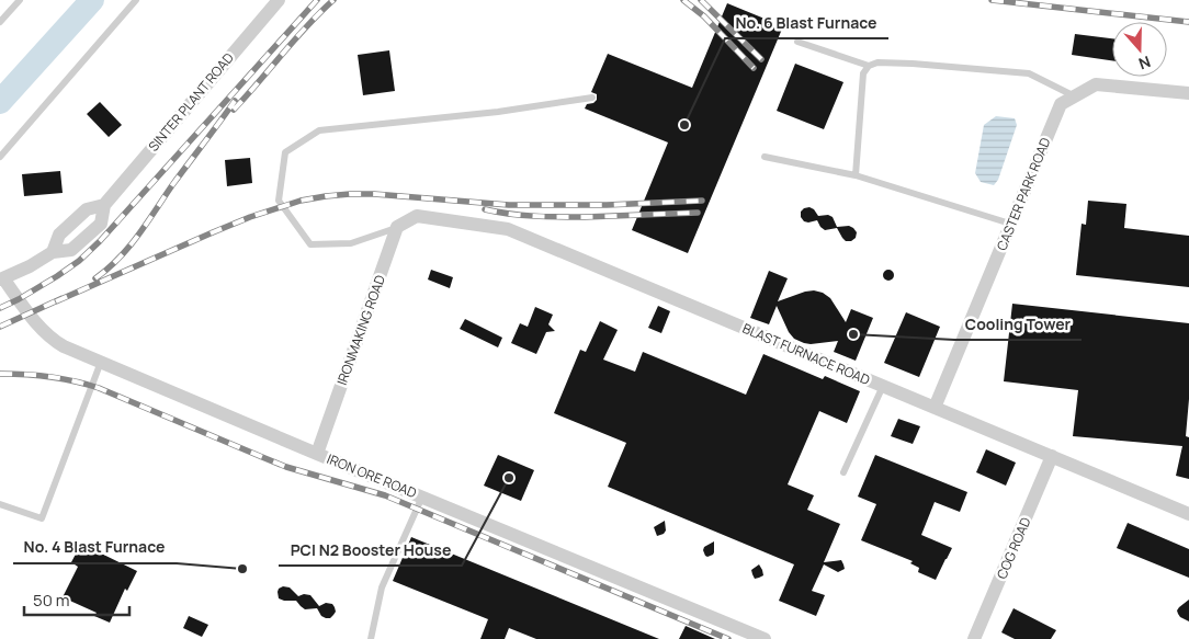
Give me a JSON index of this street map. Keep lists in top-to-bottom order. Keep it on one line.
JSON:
{"streets":{"street":["SINTER PLANT ROAD","CASTER PARK ROAD","IRONMAKING ROAD","BLAST FURNACE ROAD","IRON ORE ROAD","COG ROAD"]},"crossings":[["SINTER PLANT ROAD","IRON ORE ROAD"],["CASTER PARK ROAD","BLAST FURNACE ROAD"],["IRONMAKING ROAD","BLAST FURNACE ROAD"],["IRONMAKING ROAD","IRON ORE ROAD"],["BLAST FURNACE ROAD","COG ROAD"]],"places":["No. 6 Blast Furnace","Cooling Tower","PCI N2 Booster House","No. 4 Blast Furnace"],"scale_bar":"50 m","north":"bottom"}
